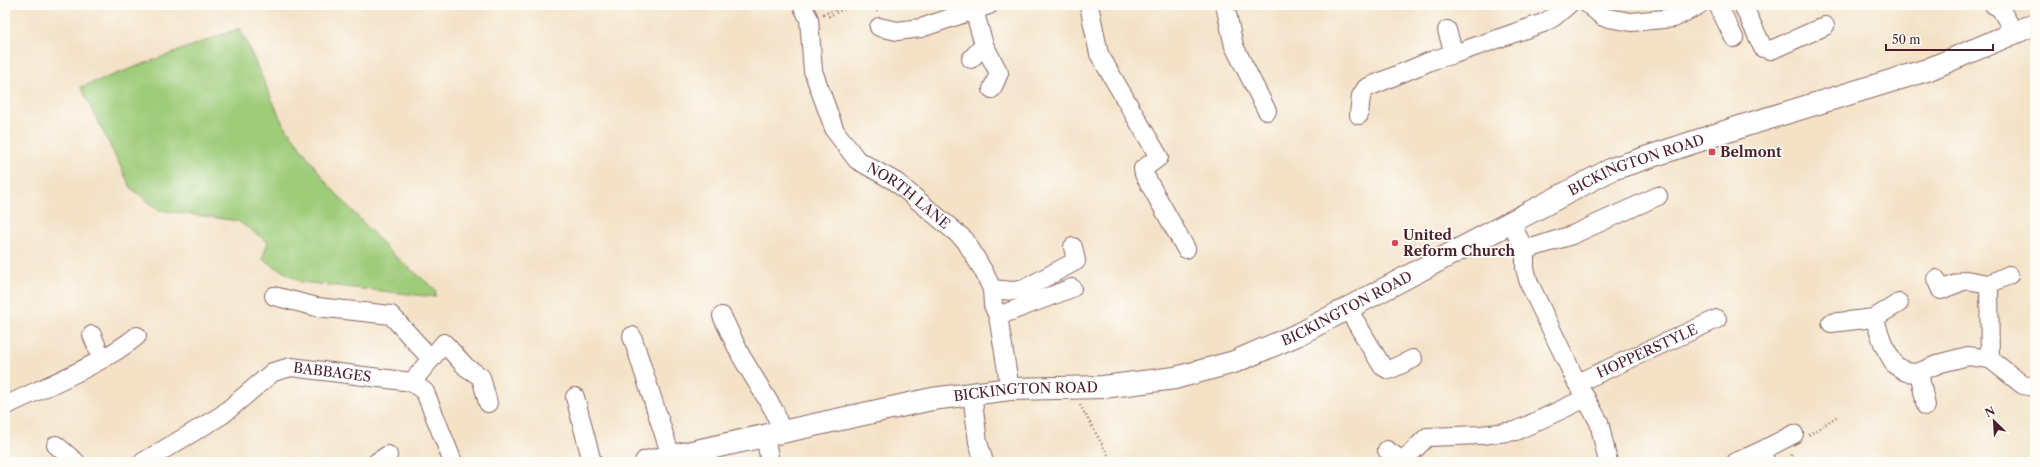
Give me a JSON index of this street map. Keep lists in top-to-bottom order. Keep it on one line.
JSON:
{"streets":{"main road":["BICKINGTON ROAD"],"street":["NORTH LANE","HOPPERSTYLE","BABBAGES"]},"crossings":[["BICKINGTON ROAD","NORTH LANE"]],"places":{"transit":["Belmont"],"other":["United Reform Church"]},"scale_bar":"50 m","north":"top left"}
